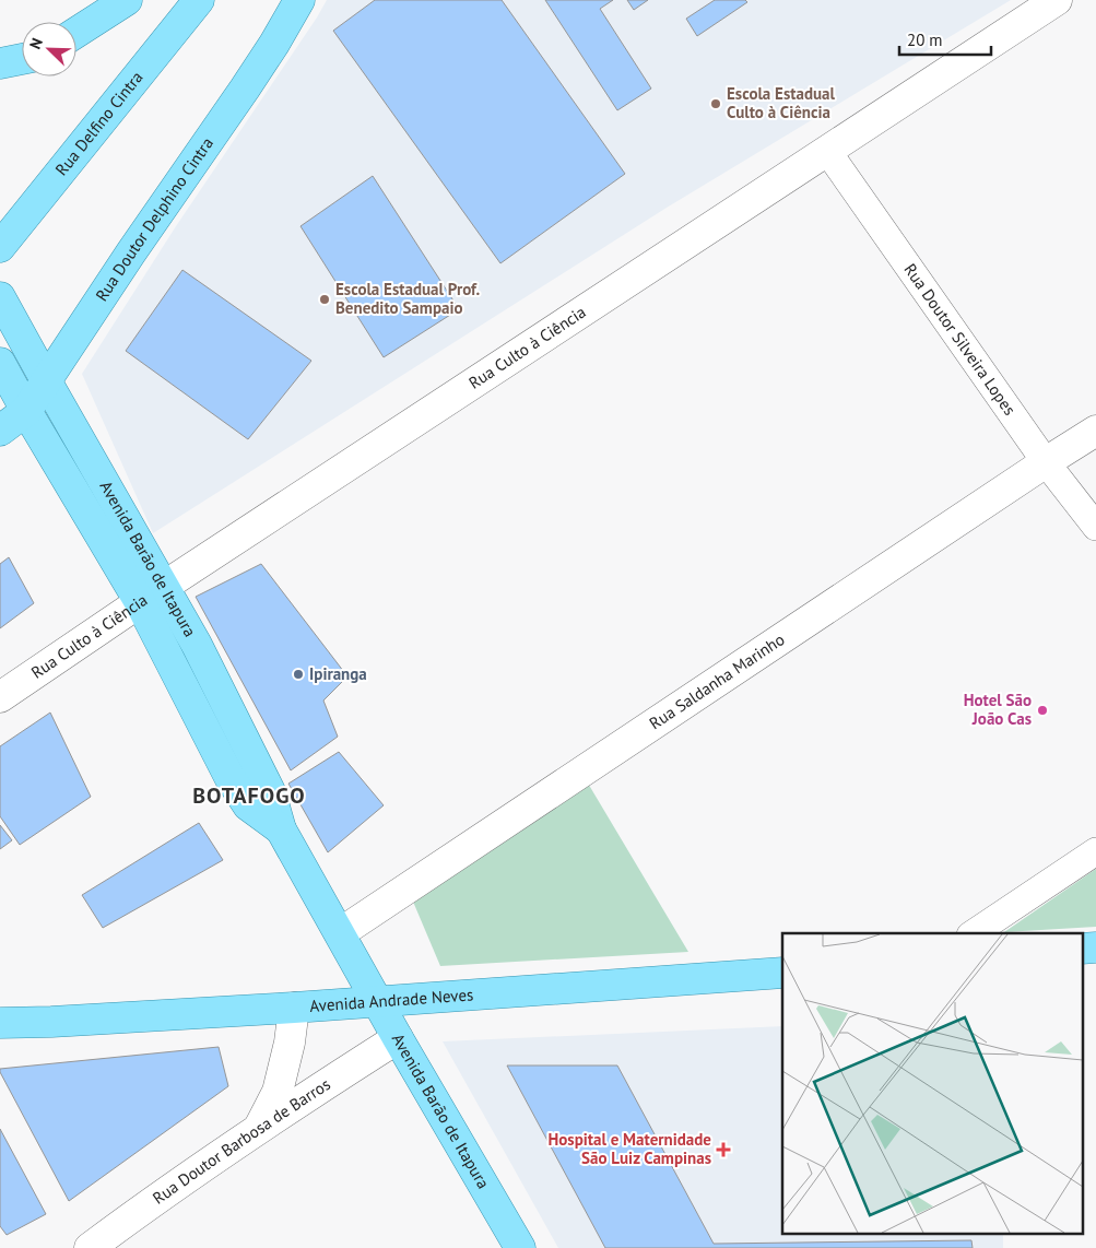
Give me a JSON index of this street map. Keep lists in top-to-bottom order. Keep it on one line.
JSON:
{"streets":{"main road":["Rua Delfino Cintra","Rua Doutor Delphino Cintra","Avenida Barão de Itapura","Avenida Andrade Neves"],"street":["Rua Doutor Silveira Lopes","Rua Culto à Ciência","Rua Saldanha Marinho","Rua Doutor Barbosa de Barros"]},"crossings":[["Rua Doutor Delphino Cintra","Avenida Barão de Itapura"],["Rua Doutor Silveira Lopes","Rua Culto à Ciência"],["Rua Doutor Silveira Lopes","Rua Saldanha Marinho"],["Rua Culto à Ciência","Avenida Barão de Itapura"],["Avenida Barão de Itapura","Rua Saldanha Marinho"],["Avenida Barão de Itapura","Avenida Andrade Neves"],["Avenida Barão de Itapura","Rua Doutor Barbosa de Barros"]],"districts":["BOTAFOGO"],"places":{"other":["Escola Estadual Culto à Ciência","Escola Estadual Prof. Benedito Sampaio","Ipiranga","Hotel São João Cas"],"health":["Hospital e Maternidade São Luiz Campinas"]},"scale_bar":"20 m","north":"top left"}
